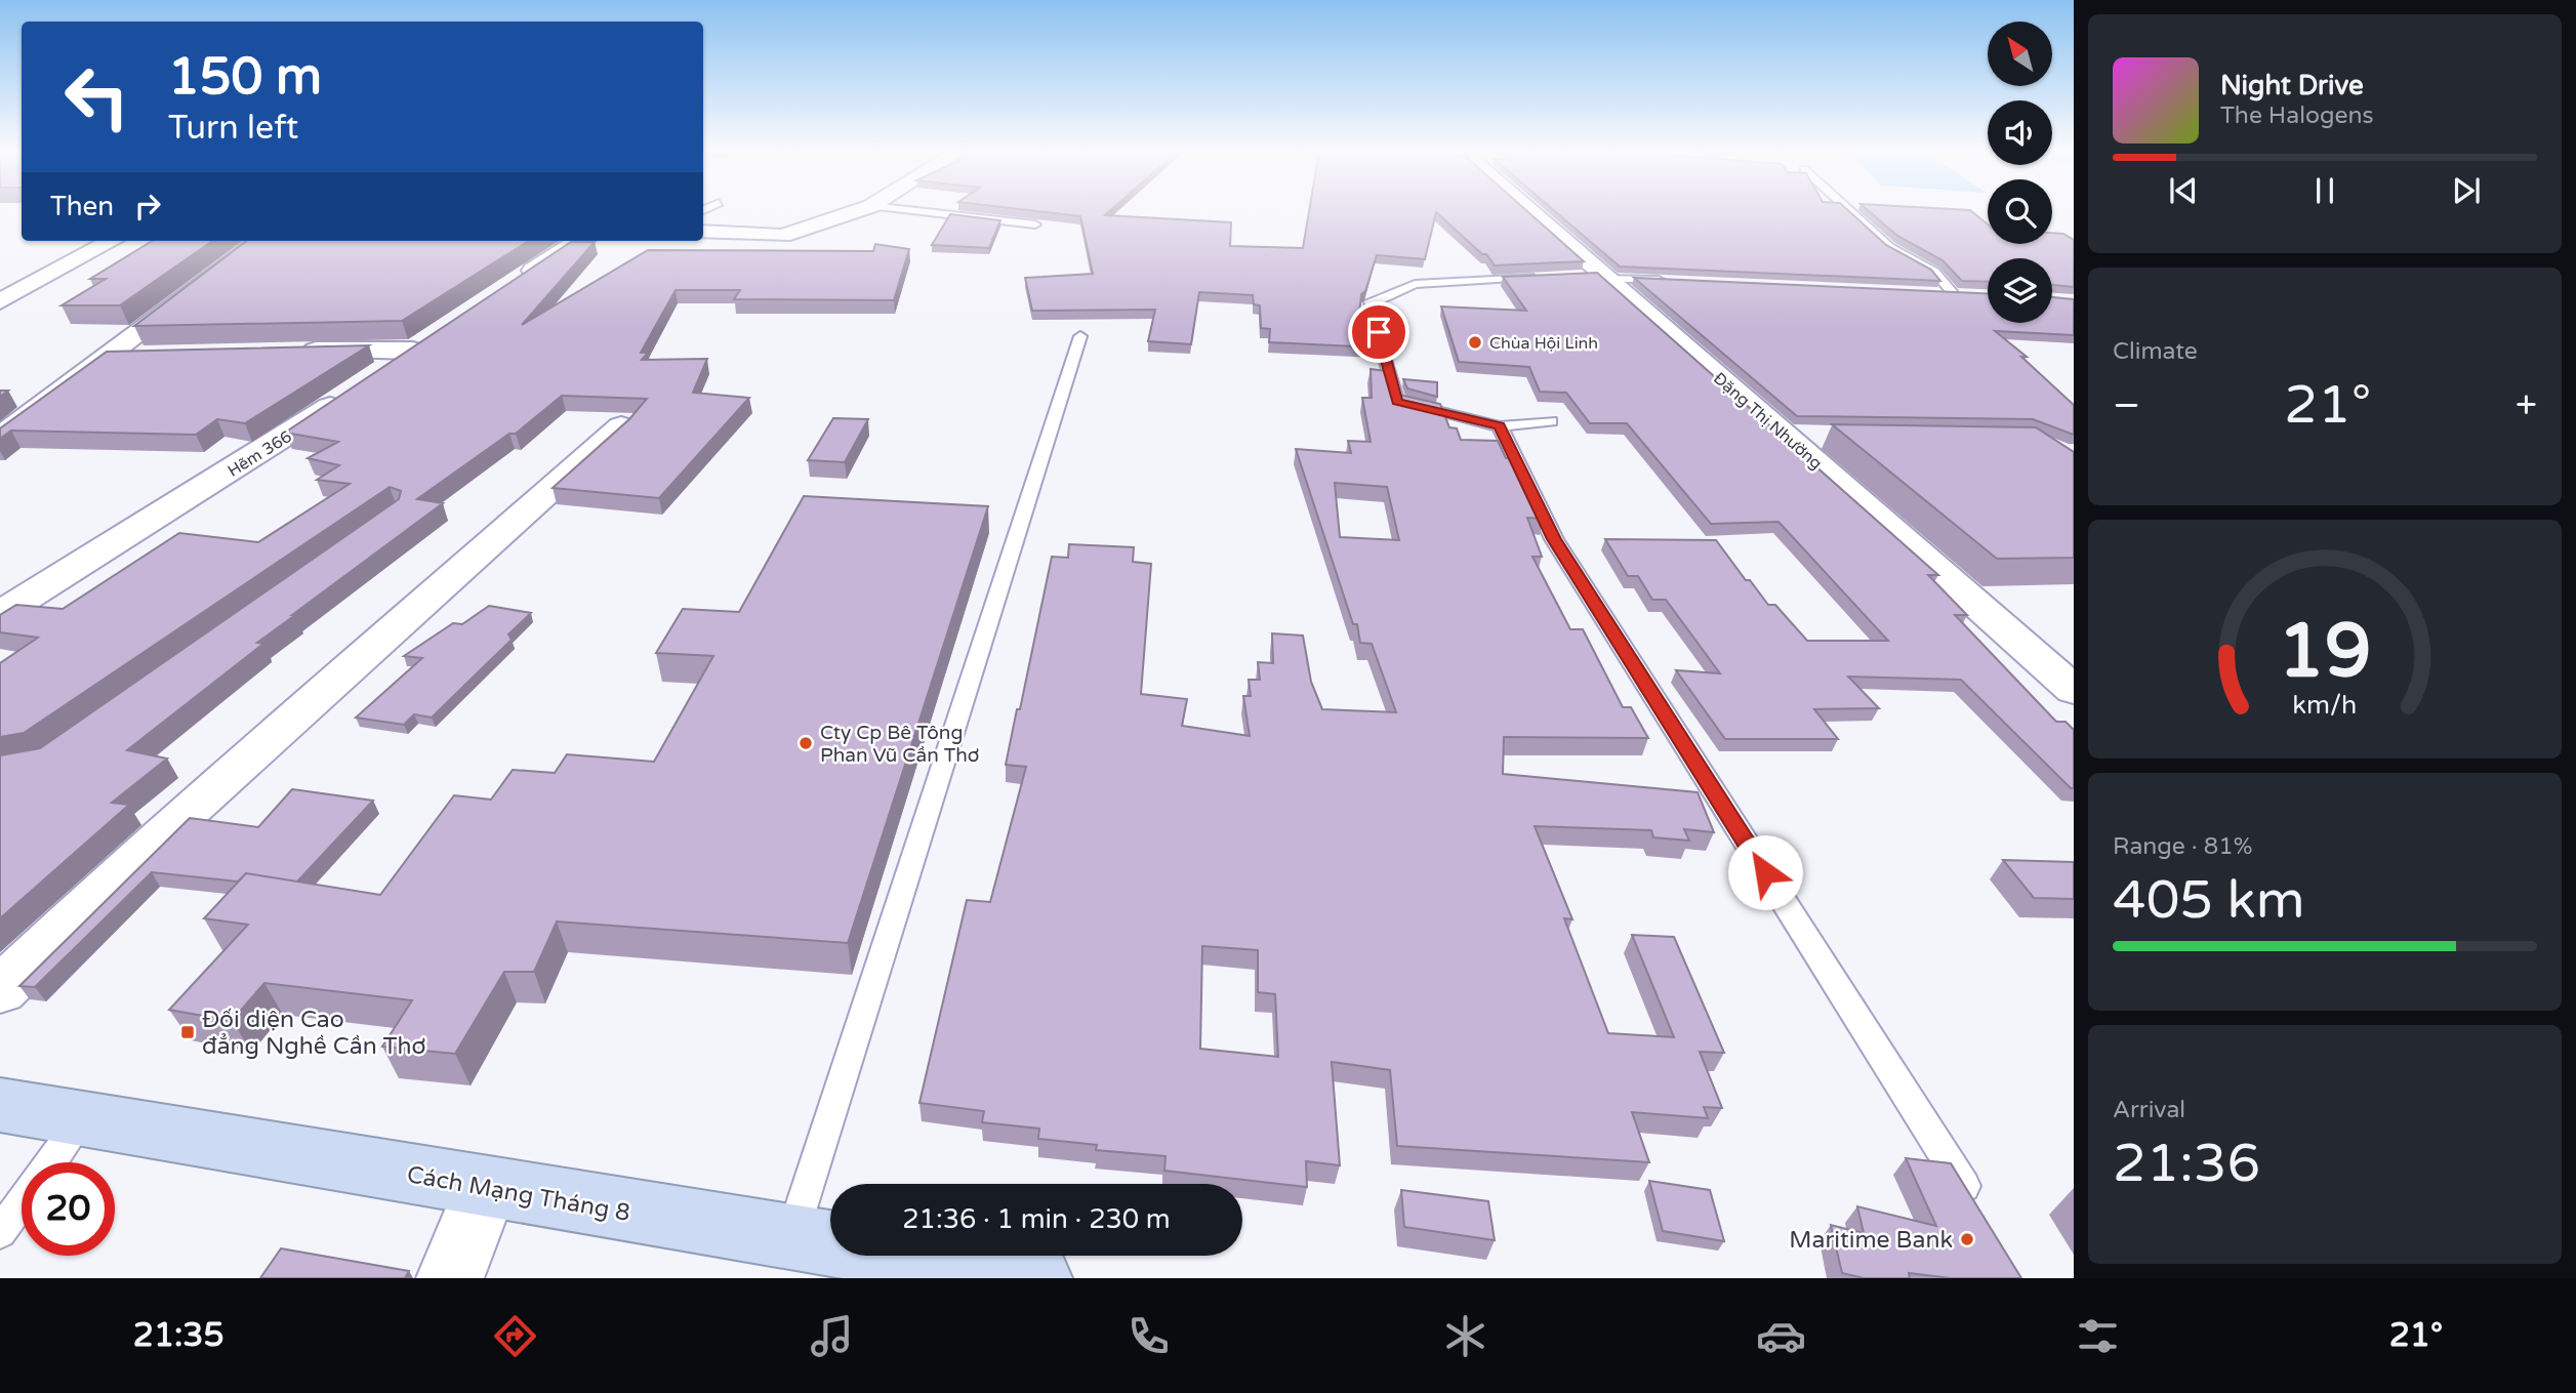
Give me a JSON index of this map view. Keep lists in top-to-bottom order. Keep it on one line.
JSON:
{"streets":{"highway":["Cách Mạng Tháng 8"],"street":["Đặng Thị Nhường","Hẽm 366"]},"places":{"other":["Chùa Hội Linh","Cty Cp Bê Tông Phan Vũ Cần Thơ","Maritime Bank"],"transit":["Đối diện Cao đẳng Nghề Cần Thơ"]},"north":"top left","page":{"turn":["150 m","Turn left"],"song":["Night Drive","The Halogens"],"then":"Then","tile":["Climate",["Range · 81%","405 km"],["Arrival","21:36"]],"heat":["−","21°","+"],"limit":"20","trip":"21:36 · 1 min · 230 m","tabs":["21:35","21°"],"gauge":["19","km/h"]}}
